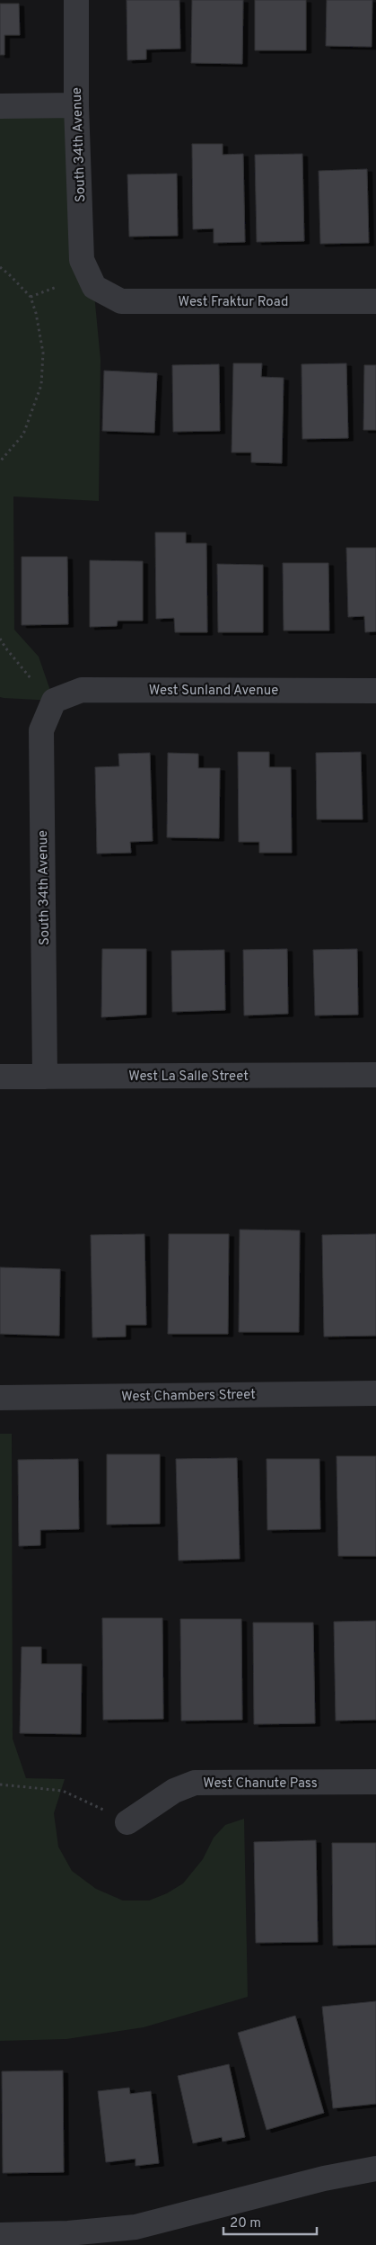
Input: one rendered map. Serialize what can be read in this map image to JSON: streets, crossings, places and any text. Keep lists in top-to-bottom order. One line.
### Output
{"streets":{"street":["South 34th Avenue","West Fraktur Road","West Sunland Avenue","West La Salle Street","West Chambers Street","West Chanute Pass"]},"crossings":[["South 34th Avenue","West Fraktur Road"],["South 34th Avenue","West Sunland Avenue"],["South 34th Avenue","West La Salle Street"]],"scale_bar":"20 m"}
